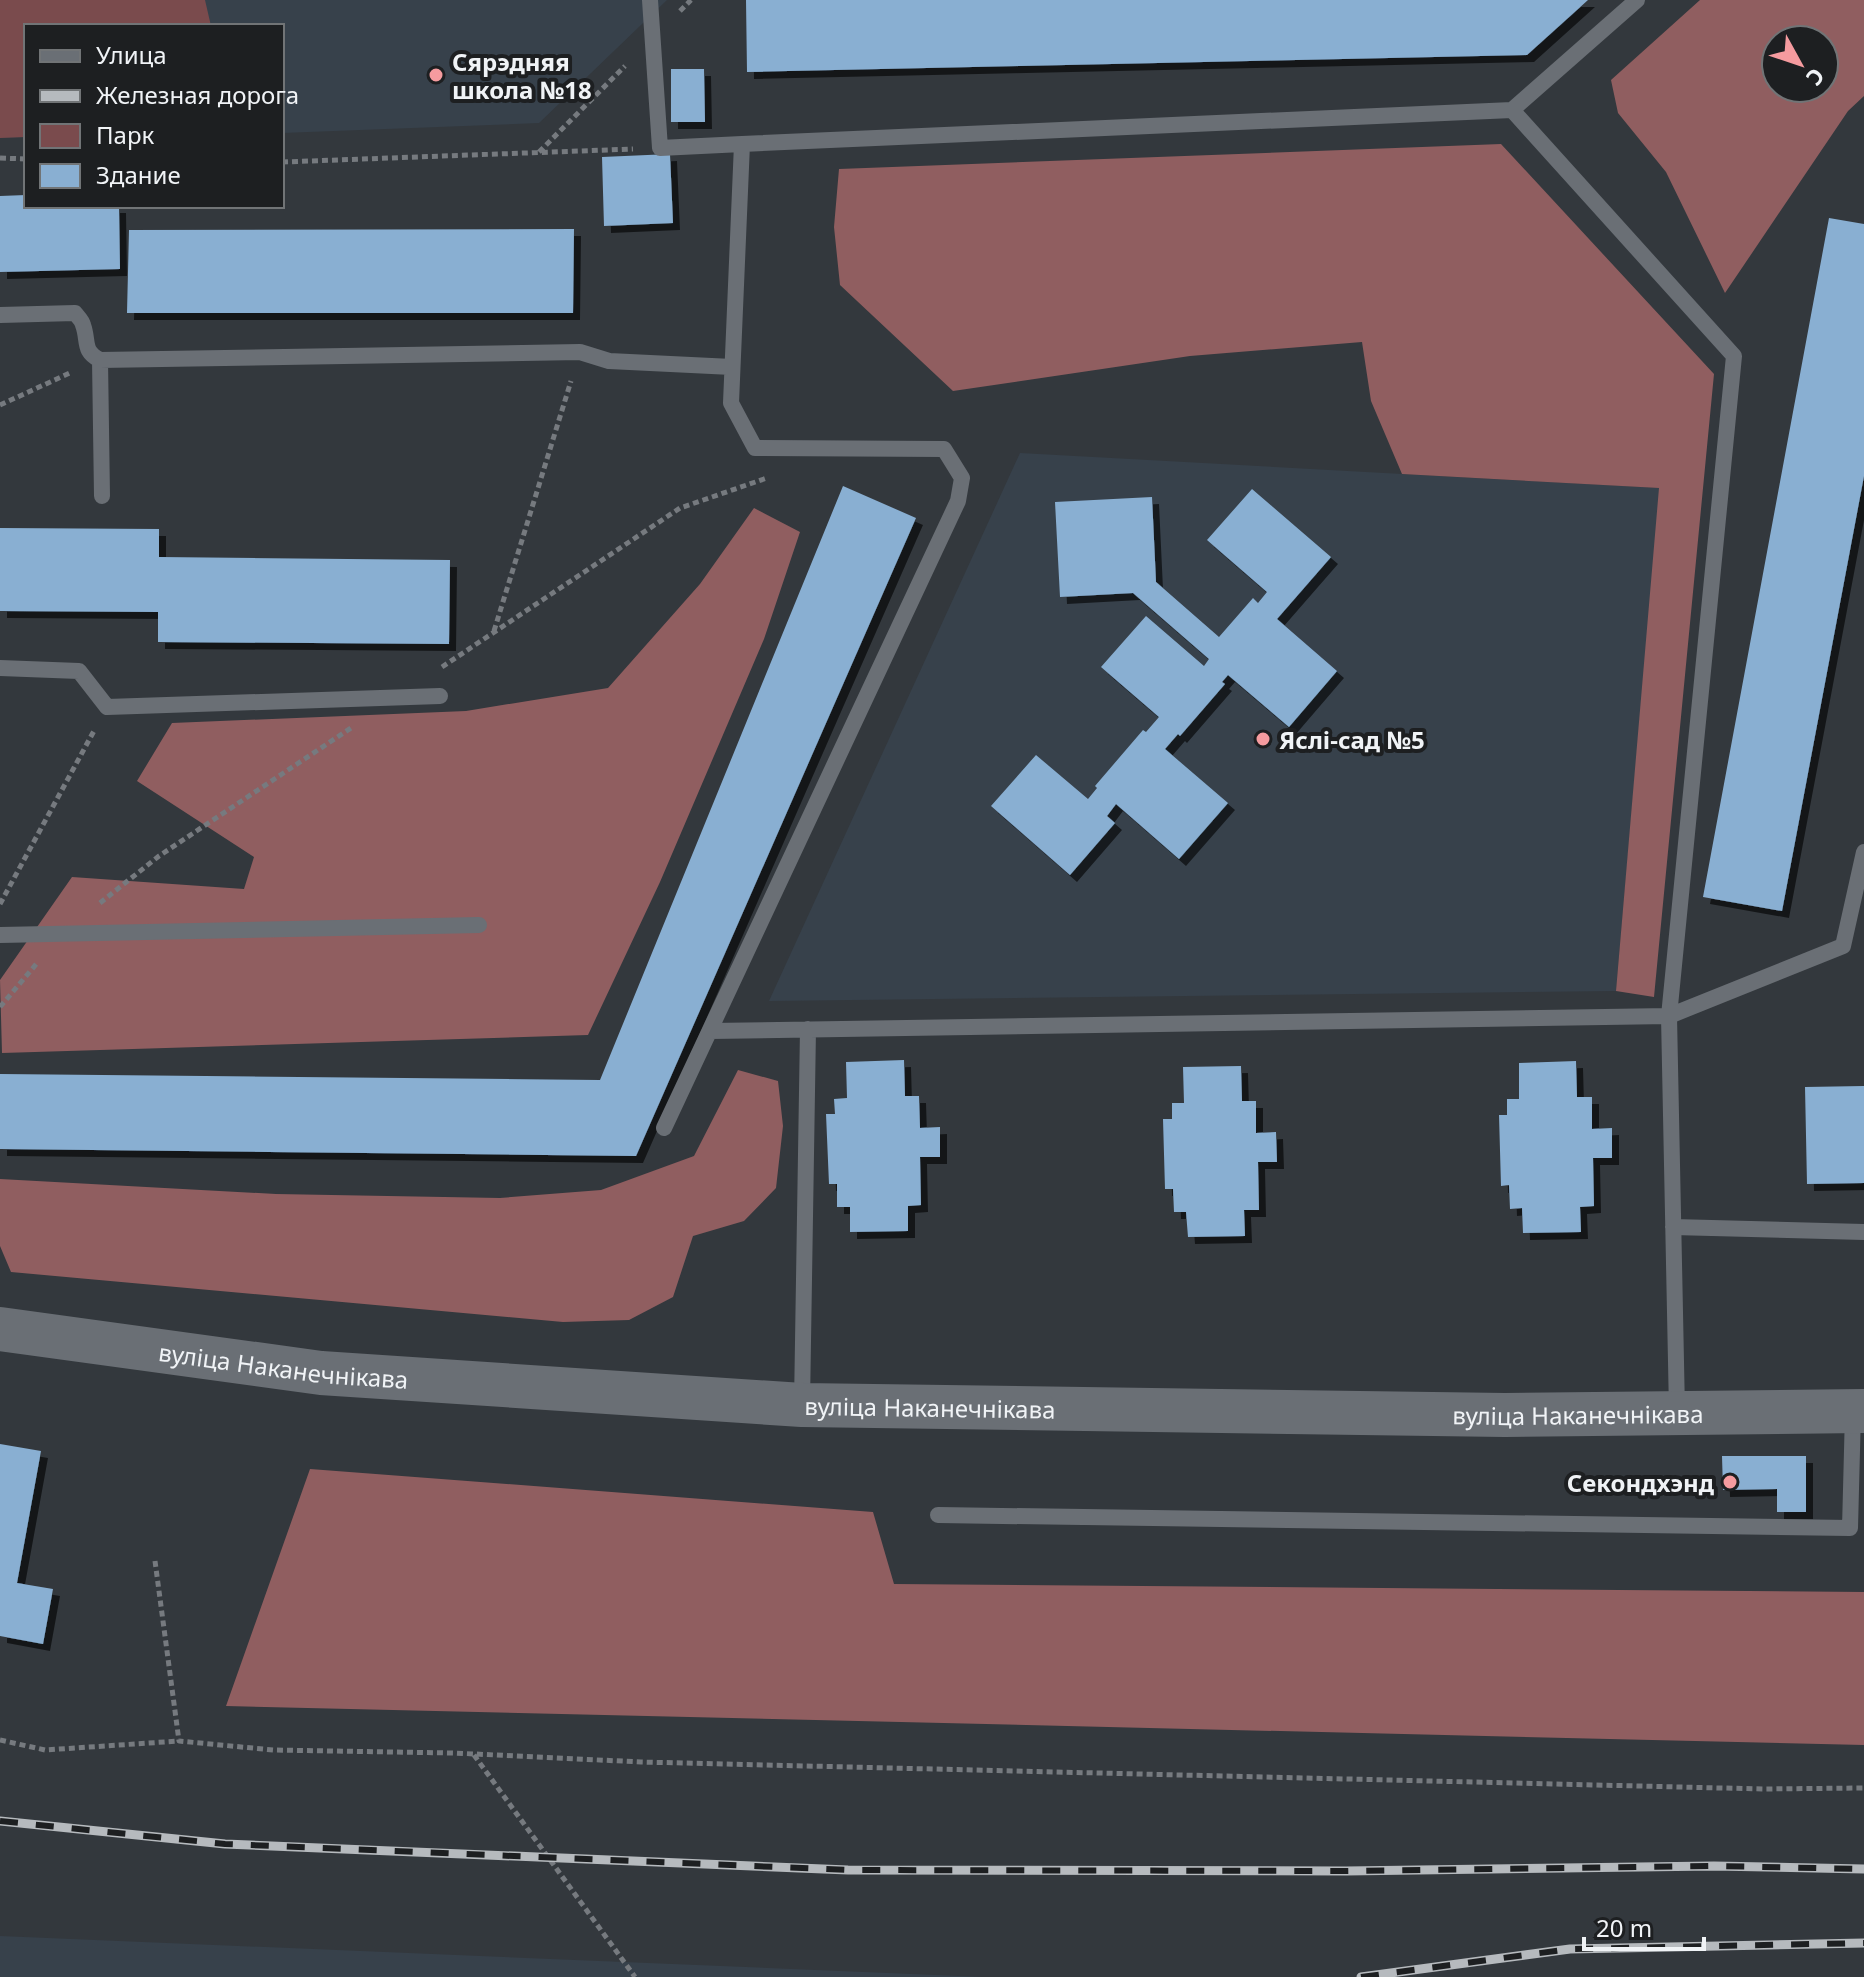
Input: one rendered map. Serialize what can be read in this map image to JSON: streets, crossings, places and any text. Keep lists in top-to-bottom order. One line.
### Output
{"streets":{"main road":["вуліца Наканечнікава"]},"places":["Сярэдняя школа №18","Яслі-сад №5","Секондхэнд"],"legend":["Улица","Железная дорога","Парк","Здание"],"scale_bar":"20 m","north":"bottom right"}
